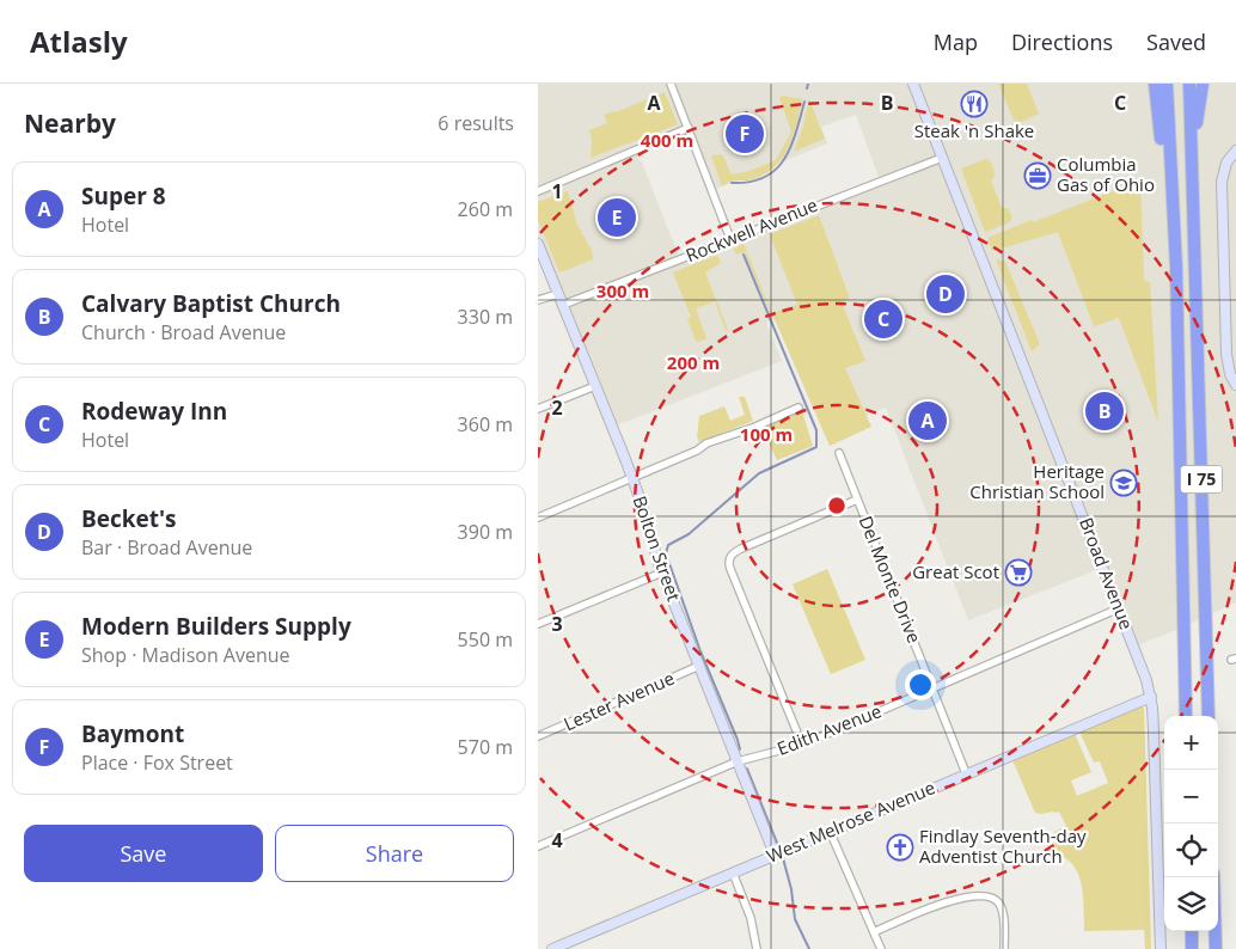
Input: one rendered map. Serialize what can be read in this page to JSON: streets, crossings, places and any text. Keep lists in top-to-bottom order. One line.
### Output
{"streets":{"highway":["I 75"],"street":["Rockwell Avenue","Bolton Street","Broad Avenue","Del Monte Drive","Lester Avenue","Edith Avenue","West Melrose Avenue"]},"crossings":[["Rockwell Avenue","Bolton Street"],["Rockwell Avenue","Broad Avenue"],["Bolton Street","Lester Avenue"],["Bolton Street","Edith Avenue"],["Bolton Street","West Melrose Avenue"],["Broad Avenue","Edith Avenue"],["Broad Avenue","West Melrose Avenue"],["Del Monte Drive","Edith Avenue"],["Del Monte Drive","West Melrose Avenue"]],"places":{"restaurant":["Steak 'n Shake"],"office":["Columbia Gas of Ohio"],"school or university":["Heritage Christian School"],"supermarket":["Great Scot"],"church":["Findlay Seventh-day Adventist Church"]},"page":{"header":"Atlasly","nav":["Map","Directions","Saved"],"heading":["Nearby","6 results"],"pins":["F","E","D","C","B","A"],"list":[{"mark":"A","name":"Super 8","note":"Hotel","value":"260 m"},{"mark":"B","name":"Calvary Baptist Church","note":"Church · Broad Avenue","value":"330 m"},{"mark":"C","name":"Rodeway Inn","note":"Hotel","value":"360 m"},{"mark":"D","name":"Becket's","note":"Bar · Broad Avenue","value":"390 m"},{"mark":"E","name":"Modern Builders Supply","note":"Shop · Madison Avenue","value":"550 m"},{"mark":"F","name":"Baymont","note":"Place · Fox Street","value":"570 m"}],"map_buttons":["+","−"],"buttons":["Save","Share"]},"grid":{"columns":["A","B","C"],"rows":["1","2","3","4"]},"rings":["400 m","300 m","200 m","100 m"]}
